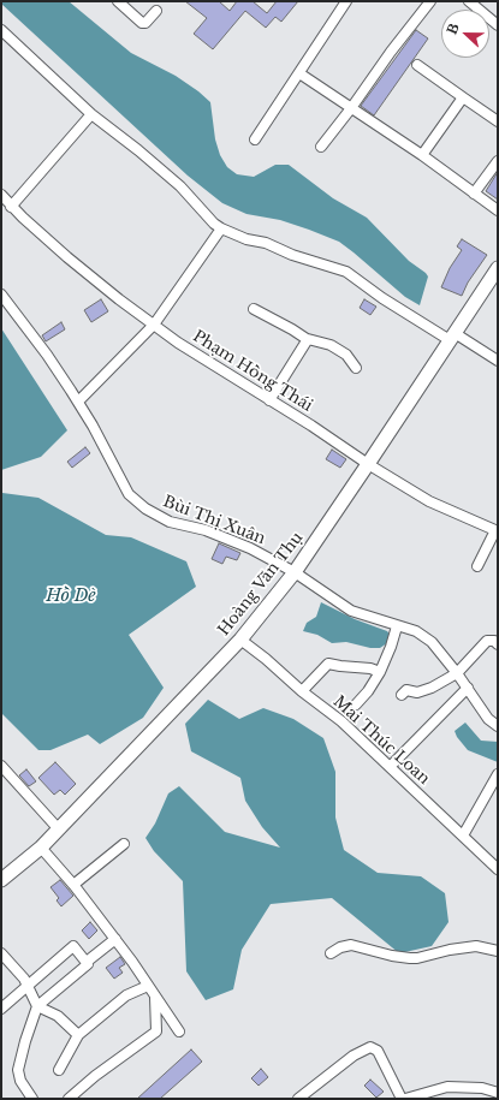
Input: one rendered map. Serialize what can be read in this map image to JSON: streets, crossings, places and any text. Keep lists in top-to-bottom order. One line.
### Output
{"streets":{"main road":["Hoàng Văn Thụ"],"street":["Phạm Hồng Thái","Bùi Thị Xuân","Mai Thúc Loan"]},"crossings":[["Phạm Hồng Thái","Hoàng Văn Thụ"],["Bùi Thị Xuân","Hoàng Văn Thụ"],["Hoàng Văn Thụ","Mai Thúc Loan"]],"water":["Hồ Dè"],"north":"left"}
